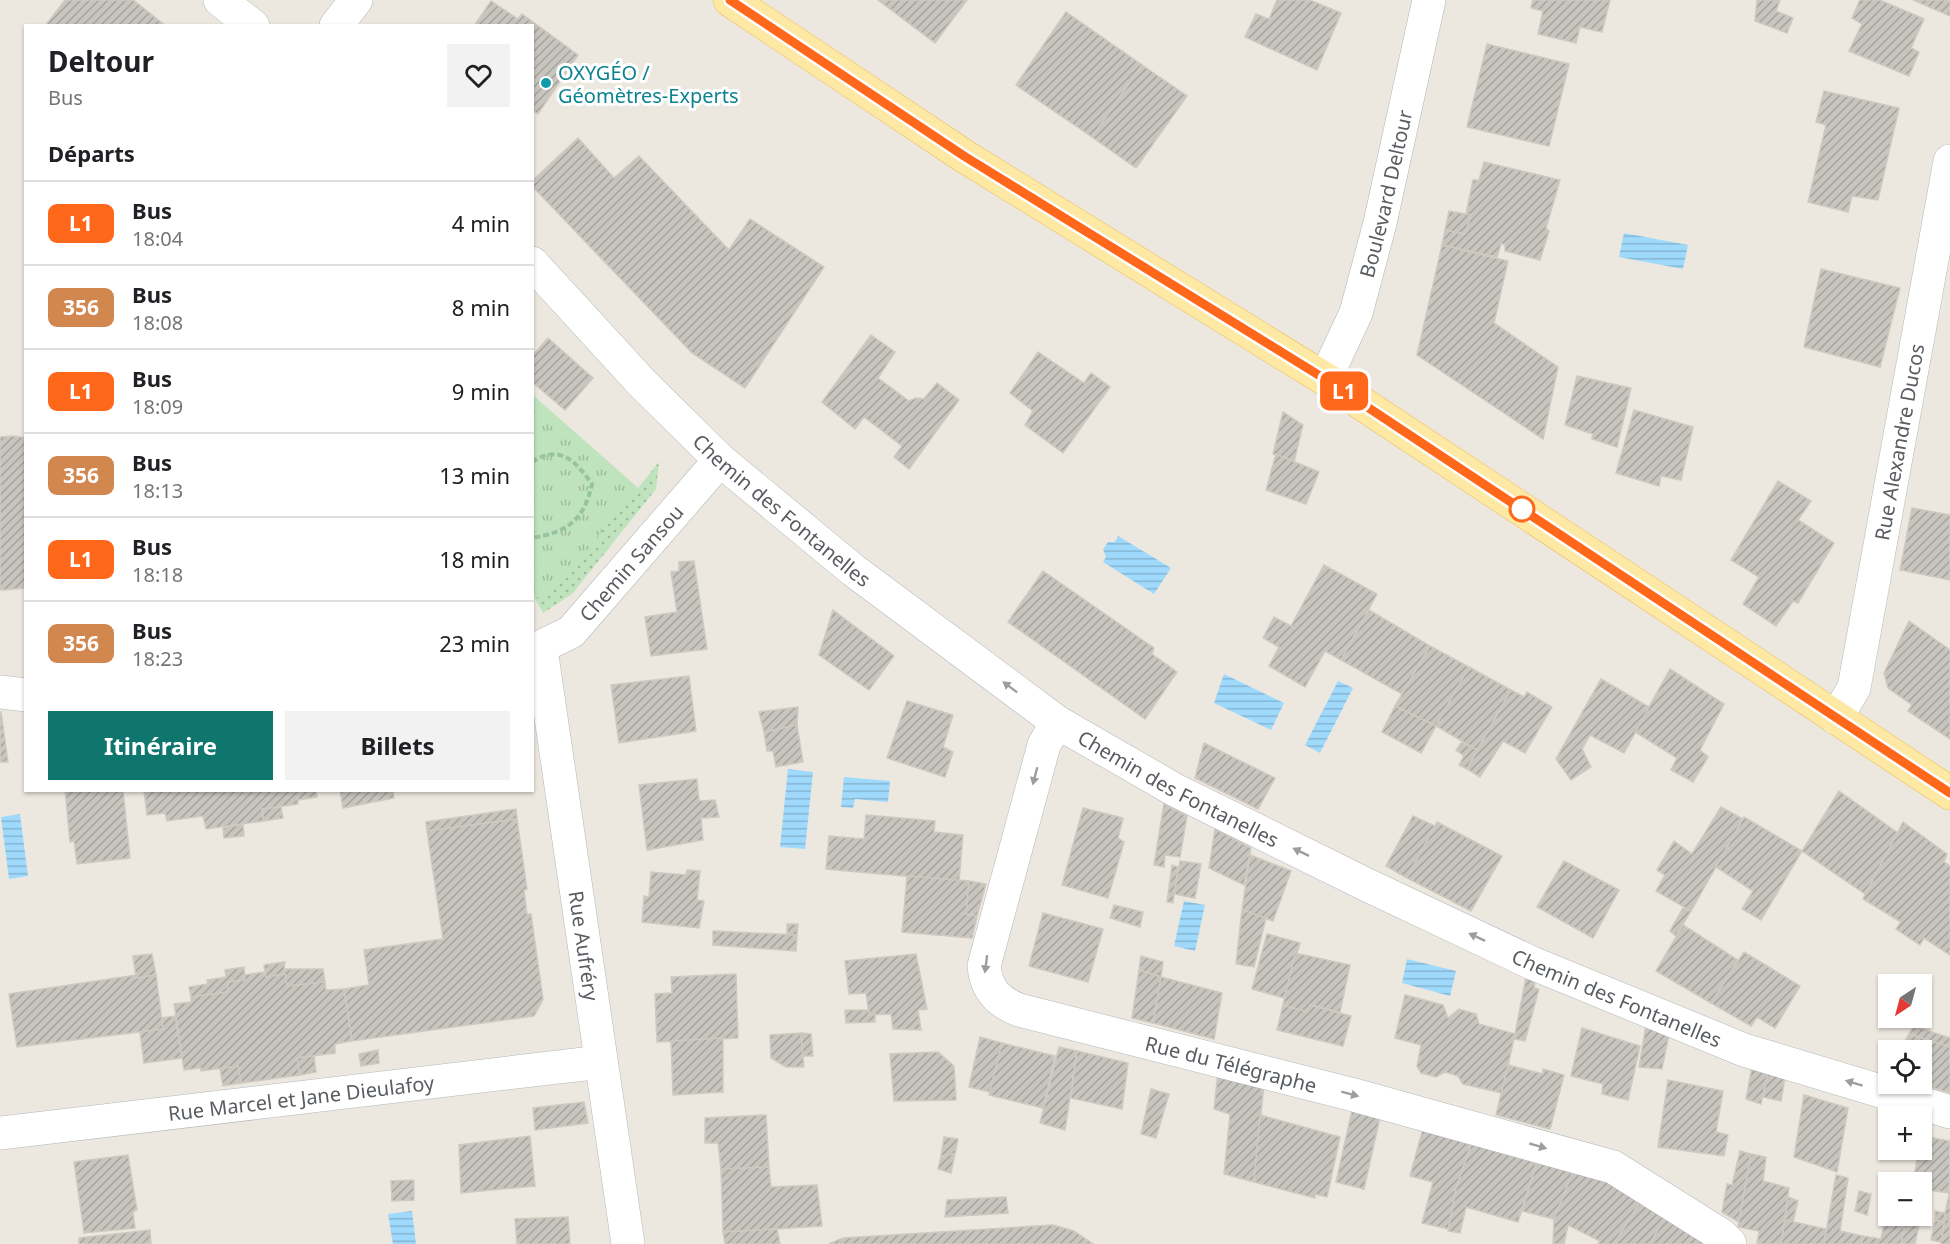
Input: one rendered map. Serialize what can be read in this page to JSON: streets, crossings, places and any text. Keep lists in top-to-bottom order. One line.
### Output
{"streets":{"street":["Boulevard Deltour","Rue Alexandre Ducos","Chemin des Fontanelles","Chemin Sansou","Rue Aufréry","Rue du Télégraphe","Rue Marcel et Jane Dieulafoy"]},"crossings":[["Chemin des Fontanelles","Chemin Sansou"],["Chemin des Fontanelles","Rue du Télégraphe"],["Chemin Sansou","Rue Aufréry"],["Rue Aufréry","Rue Marcel et Jane Dieulafoy"]],"one_way":["Chemin des Fontanelles"],"places":["OXYGÉO / Géomètres-Experts"],"lines":["bus line L1"],"north":"bottom left","page":{"on_map":"L1","heading":[["Deltour","Bus"],"Départs"],"list":[{"mark":"L1","name":"Bus","note":"18:04","value":"4 min"},{"mark":"356","name":"Bus","note":"18:08","value":"8 min"},{"mark":"L1","name":"Bus","note":"18:09","value":"9 min"},{"mark":"356","name":"Bus","note":"18:13","value":"13 min"},{"mark":"L1","name":"Bus","note":"18:18","value":"18 min"},{"mark":"356","name":"Bus","note":"18:23","value":"23 min"}],"buttons":["Itinéraire","Billets"],"map_buttons":["+","−"]}}
